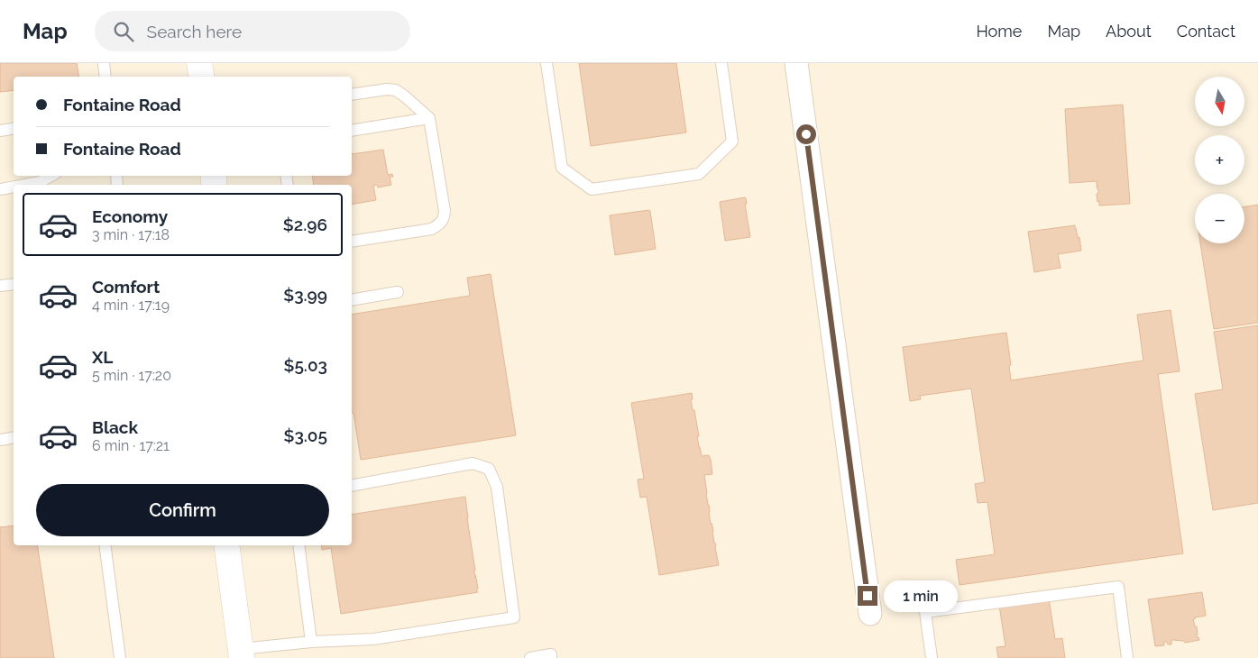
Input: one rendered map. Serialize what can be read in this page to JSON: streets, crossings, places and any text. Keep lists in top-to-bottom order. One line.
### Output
{"north":"bottom","page":{"header":"Map","search":"Search here","nav":["Home","Map","About","Contact"],"map_buttons":["+","−"],"banner":["Fontaine Road","Fontaine Road"],"list":[{"name":"Economy","note":"3 min · 17:18","value":"$2.96"},{"name":"Comfort","note":"4 min · 17:19","value":"$3.99"},{"name":"XL","note":"5 min · 17:20","value":"$5.03"},{"name":"Black","note":"6 min · 17:21","value":"$3.05"}],"buttons":"Confirm","bubble":"1 min"}}
